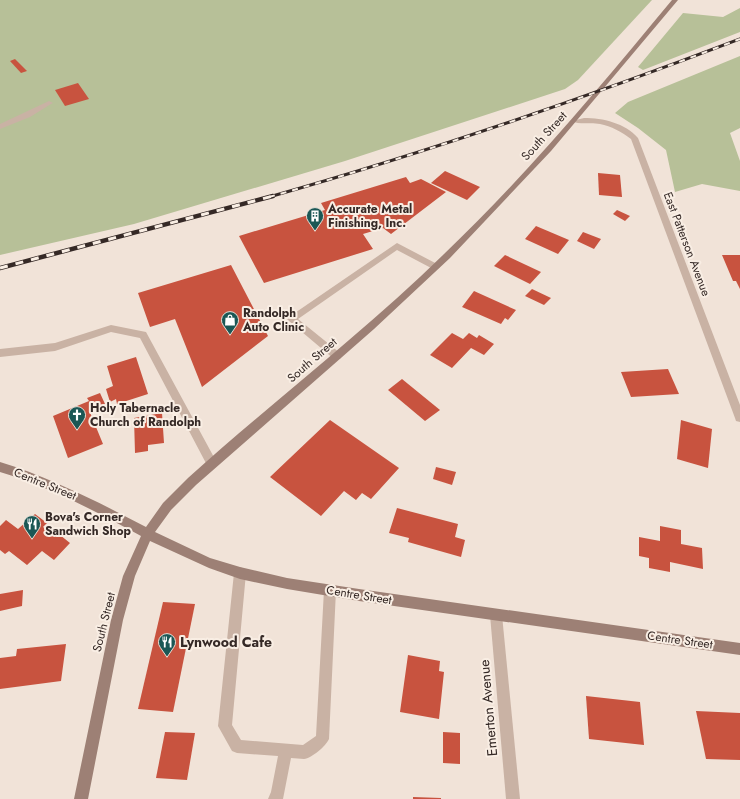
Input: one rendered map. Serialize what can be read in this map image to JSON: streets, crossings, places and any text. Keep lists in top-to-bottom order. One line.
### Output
{"streets":{"main road":["South Street","Centre Street"],"street":["East Patterson Avenue","Emerton Avenue"]},"crossings":[["South Street","East Patterson Avenue"],["South Street","Centre Street"],["Centre Street","Emerton Avenue"]],"places":{"building":["Accurate Metal Finishing, Inc."],"shop":["Randolph Auto Clinic"],"church":["Holy Tabernacle Church of Randolph"],"restaurant":["Bova's Corner Sandwich Shop","Lynwood Cafe"]}}
